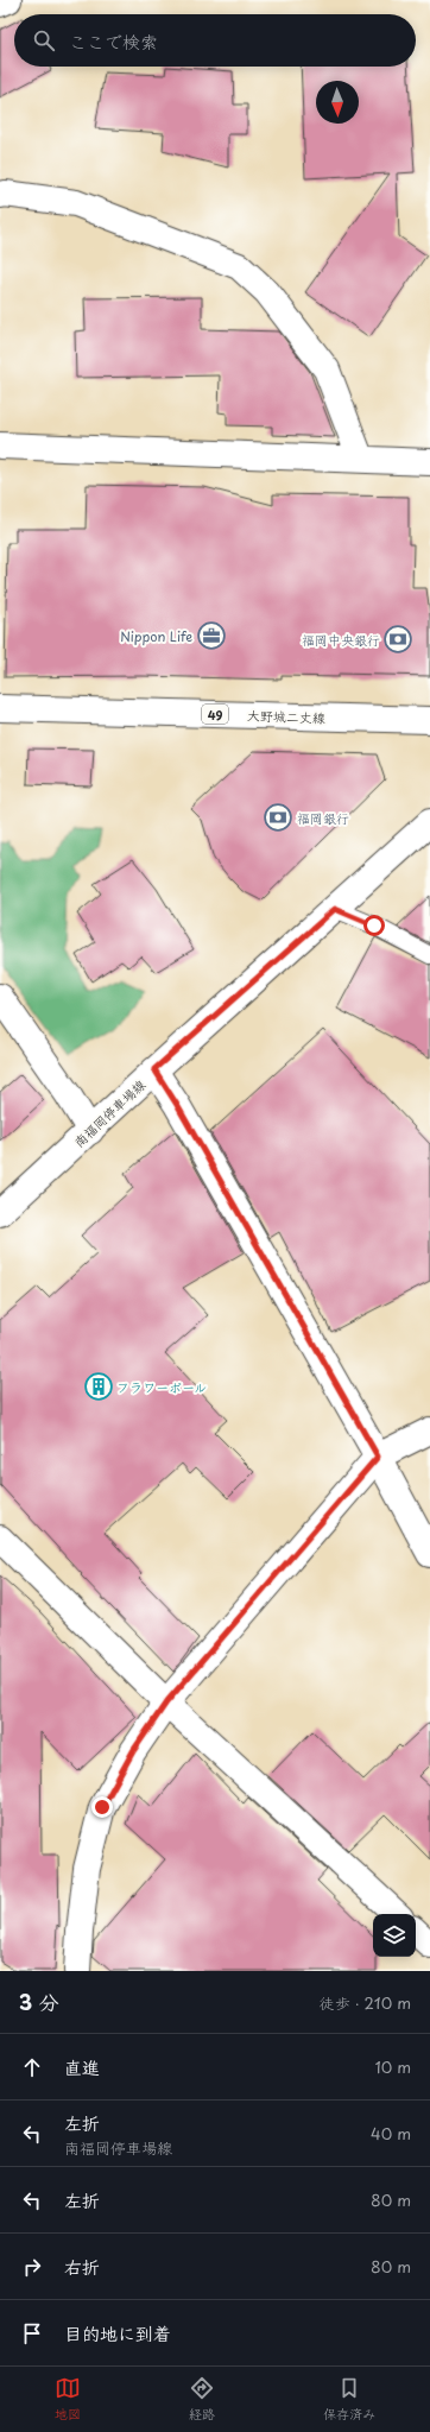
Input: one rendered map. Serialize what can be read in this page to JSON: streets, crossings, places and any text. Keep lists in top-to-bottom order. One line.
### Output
{"streets":{"street":["49","大野城二丈線","南福岡停車場線"]},"places":{"office":["Nippon Life"],"bank":["福岡中央銀行","福岡銀行"],"building":["フラワーボール"]},"north":"bottom","page":{"search":"ここで検索","heading":["3 分","徒歩 · 210 m"],"list":[["直進","10 m"],["左折","南福岡停車場線","40 m"],["左折","80 m"],["右折","80 m"],"目的地に到着"],"nav":["地図","経路","保存済み"]}}
